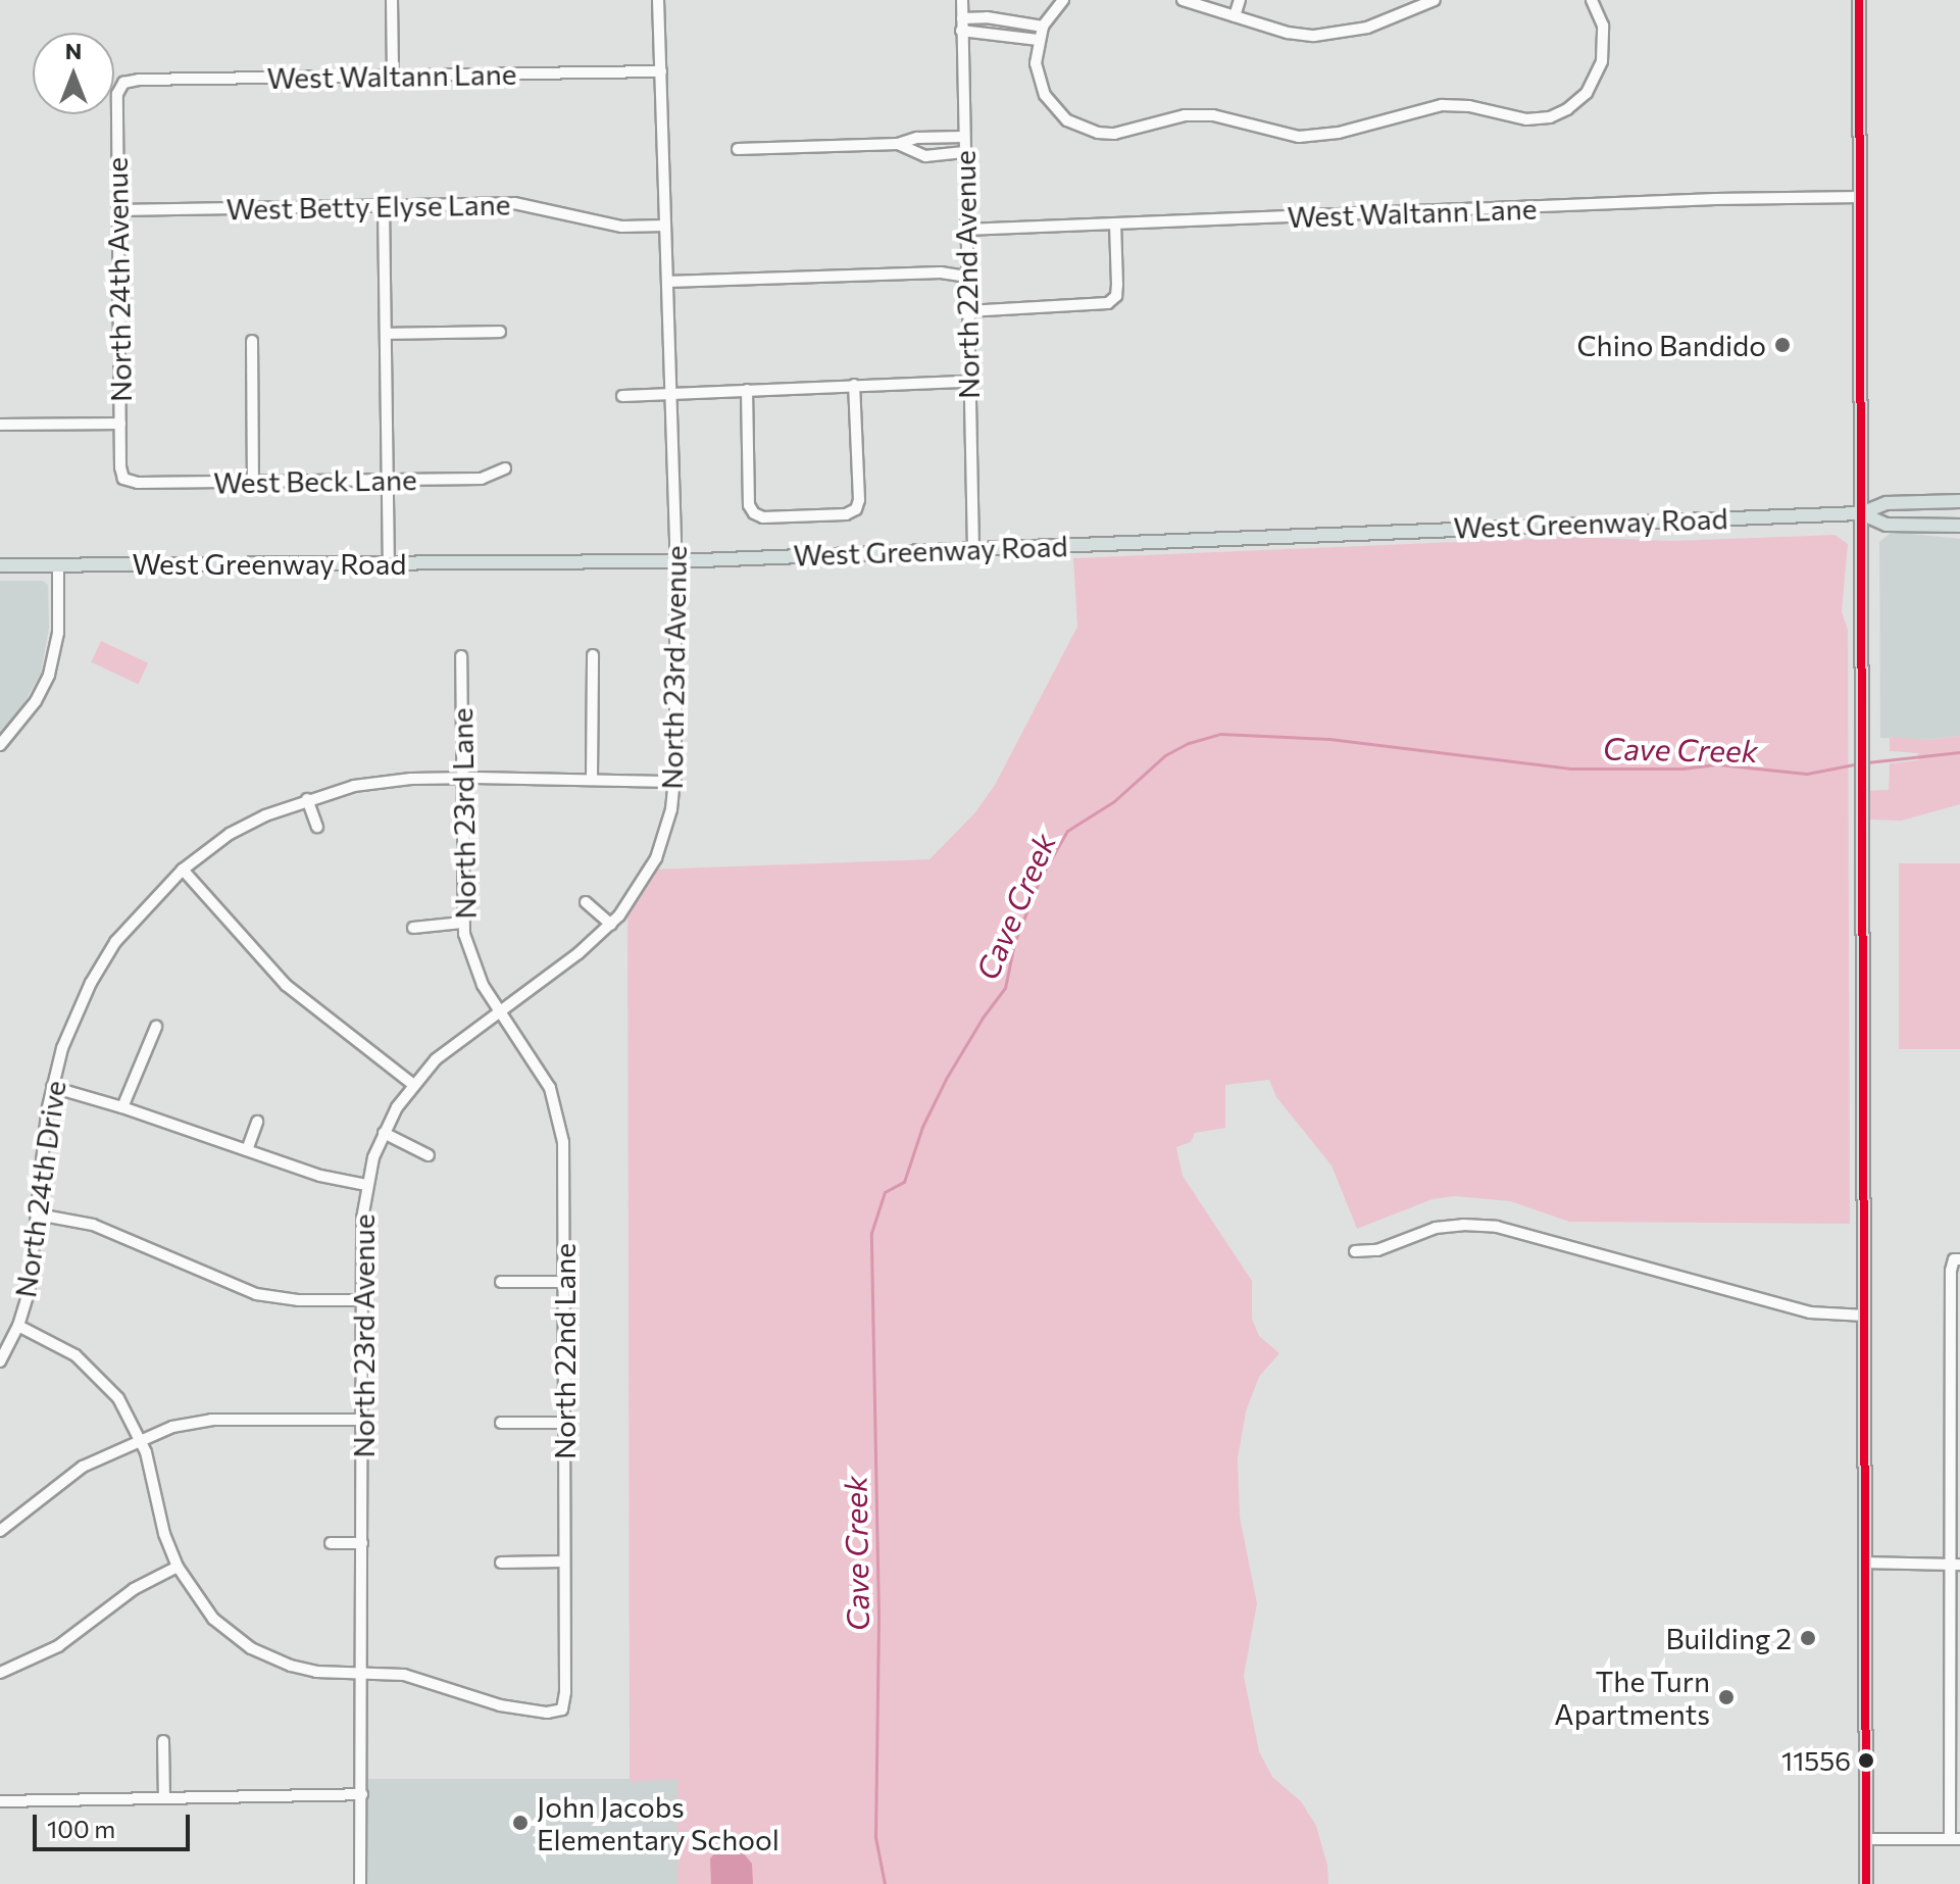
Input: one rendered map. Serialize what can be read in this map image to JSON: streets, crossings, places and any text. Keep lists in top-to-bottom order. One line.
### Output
{"streets":{"main road":["West Greenway Road"],"street":["West Waltann Lane","West Betty Elyse Lane","North 22nd Avenue","North 24th Avenue","West Beck Lane","North 23rd Avenue","North 23rd Lane","North 24th Drive","North 22nd Lane"]},"crossings":[["West Waltann Lane","North 22nd Avenue"],["West Waltann Lane","North 24th Avenue"],["West Waltann Lane","North 23rd Avenue"],["West Betty Elyse Lane","North 24th Avenue"],["West Betty Elyse Lane","North 23rd Avenue"],["North 22nd Avenue","West Greenway Road"],["North 24th Avenue","West Beck Lane"],["West Greenway Road","North 23rd Avenue"],["North 23rd Avenue","North 23rd Lane"],["North 23rd Avenue","North 24th Drive"],["North 23rd Avenue","North 22nd Lane"],["North 23rd Lane","North 24th Drive"],["North 23rd Lane","North 22nd Lane"],["North 24th Drive","North 22nd Lane"]],"water":["Cave Creek"],"places":["Chino Bandido","Building 2","The Turn Apartments","11556","John Jacobs Elementary School"],"scale_bar":"100 m","north":"top"}
